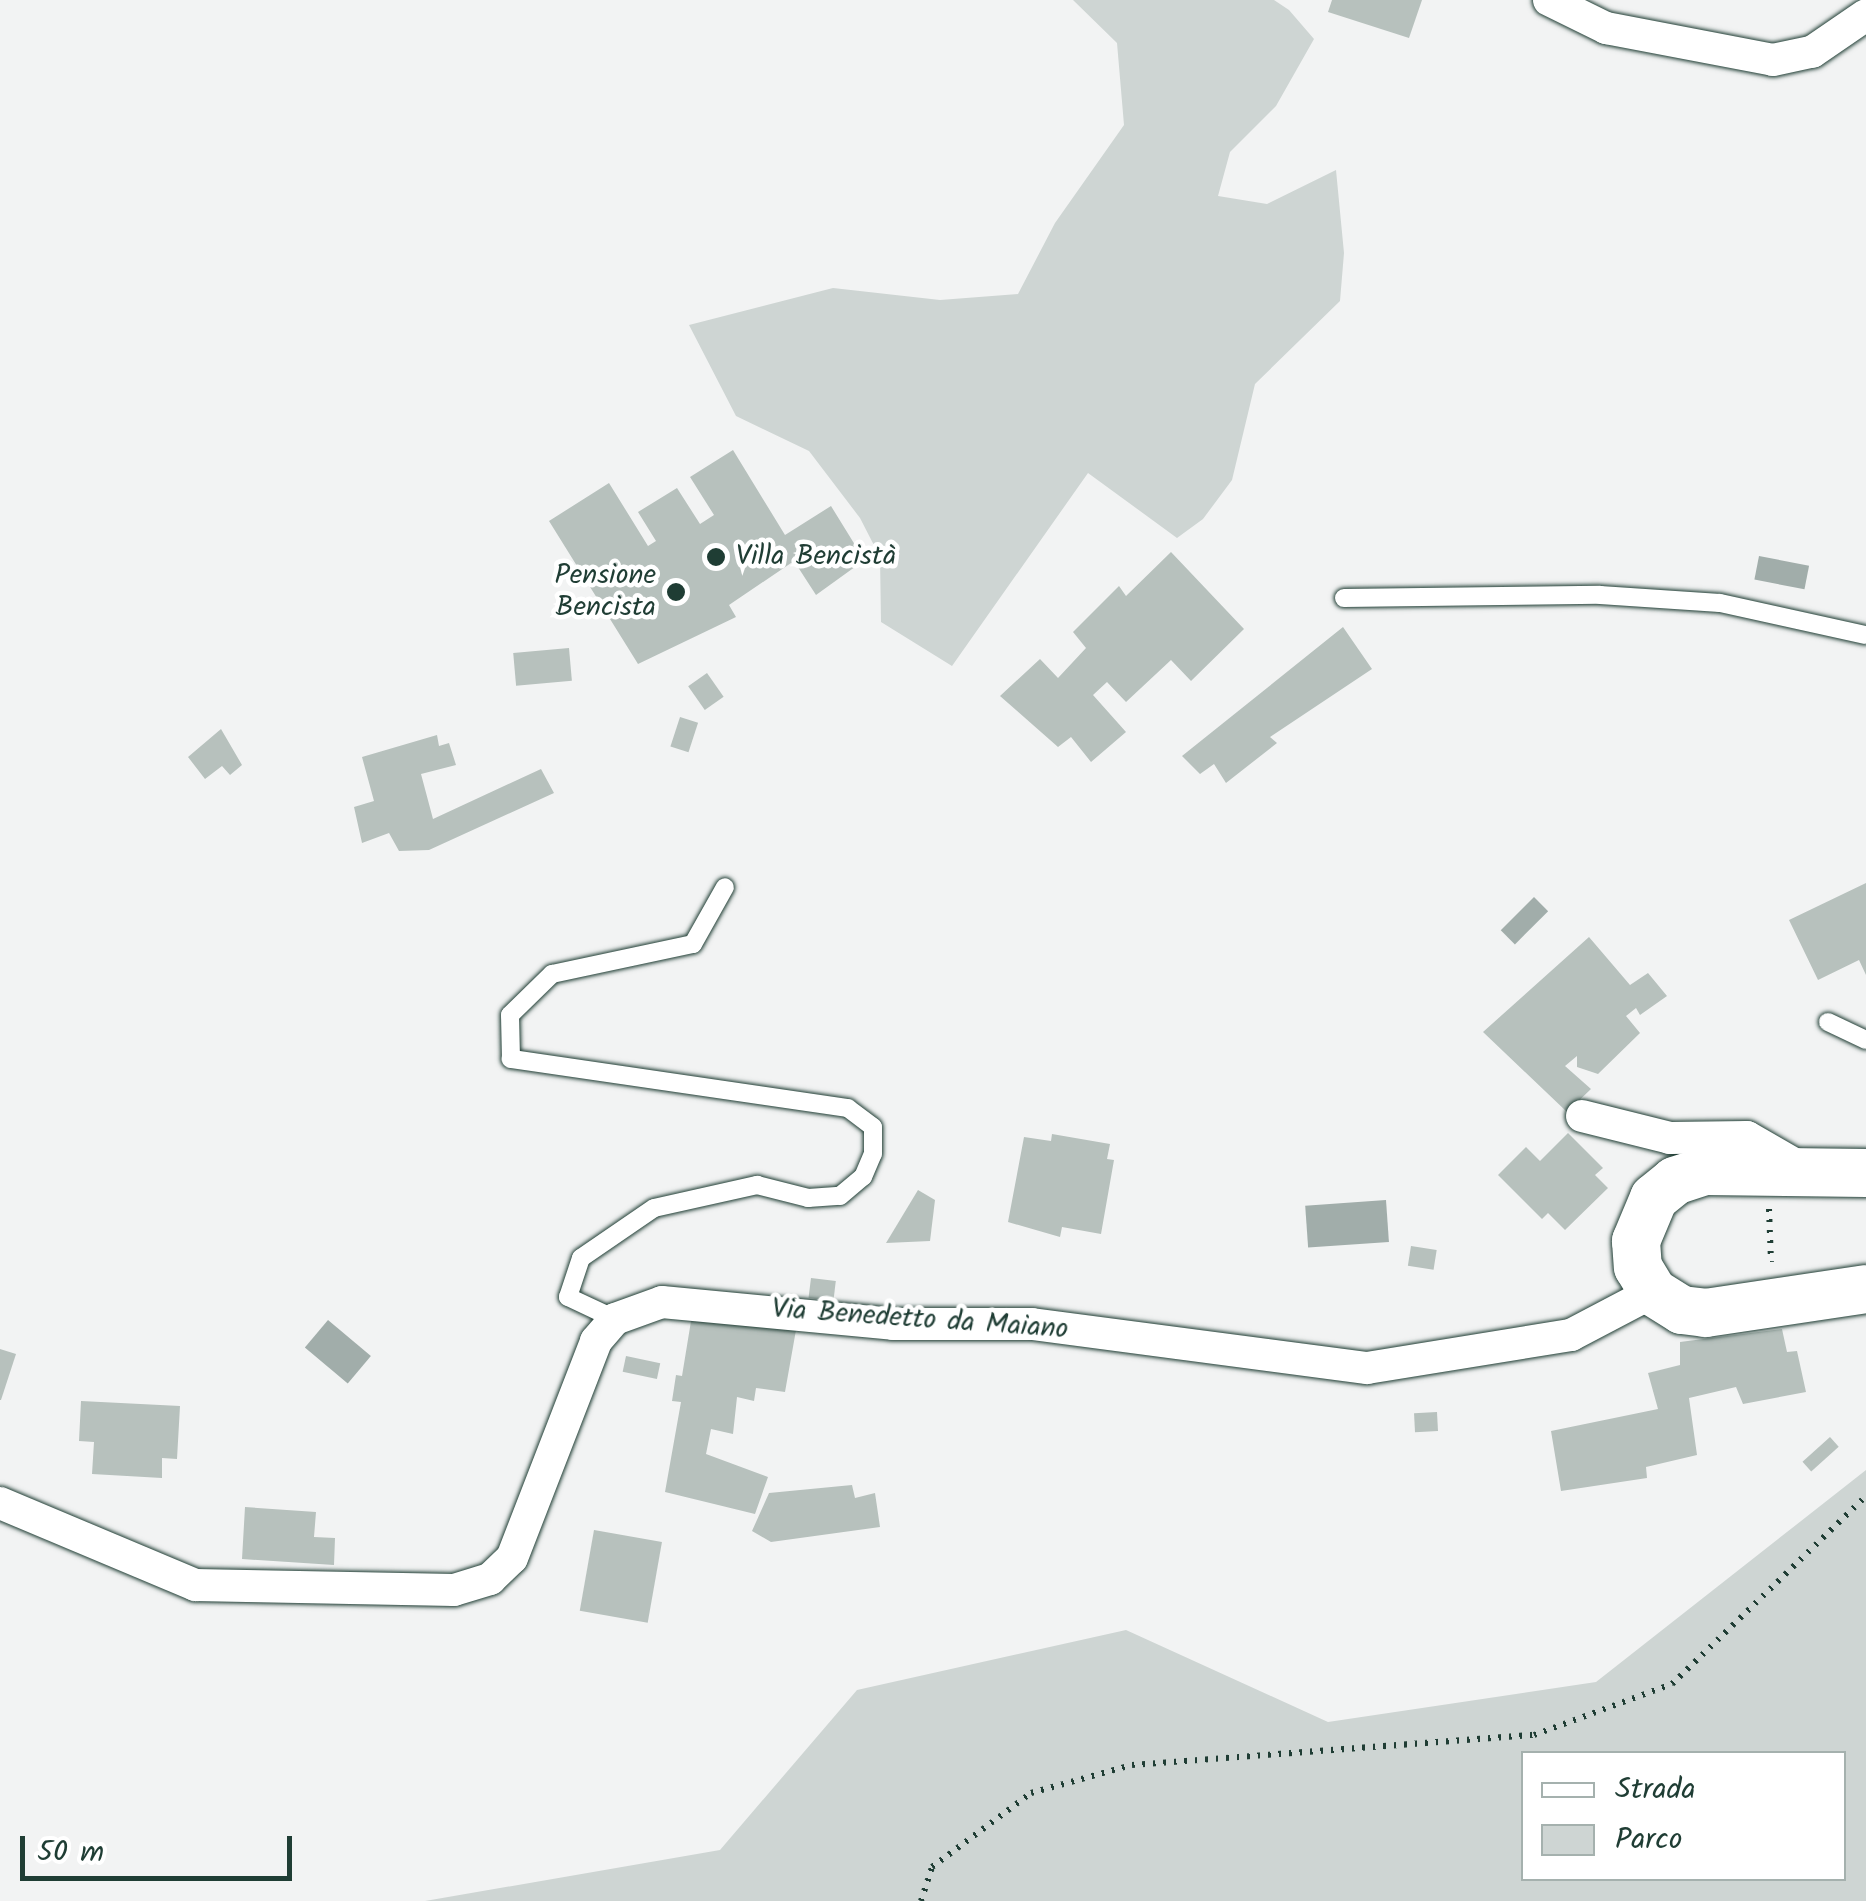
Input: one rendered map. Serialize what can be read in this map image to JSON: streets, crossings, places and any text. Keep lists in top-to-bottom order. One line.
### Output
{"streets":{"street":["Via Benedetto da Maiano"]},"places":["Villa Bencistà","Pensione Bencista"],"legend":["Strada","Parco"],"scale_bar":"50 m"}
